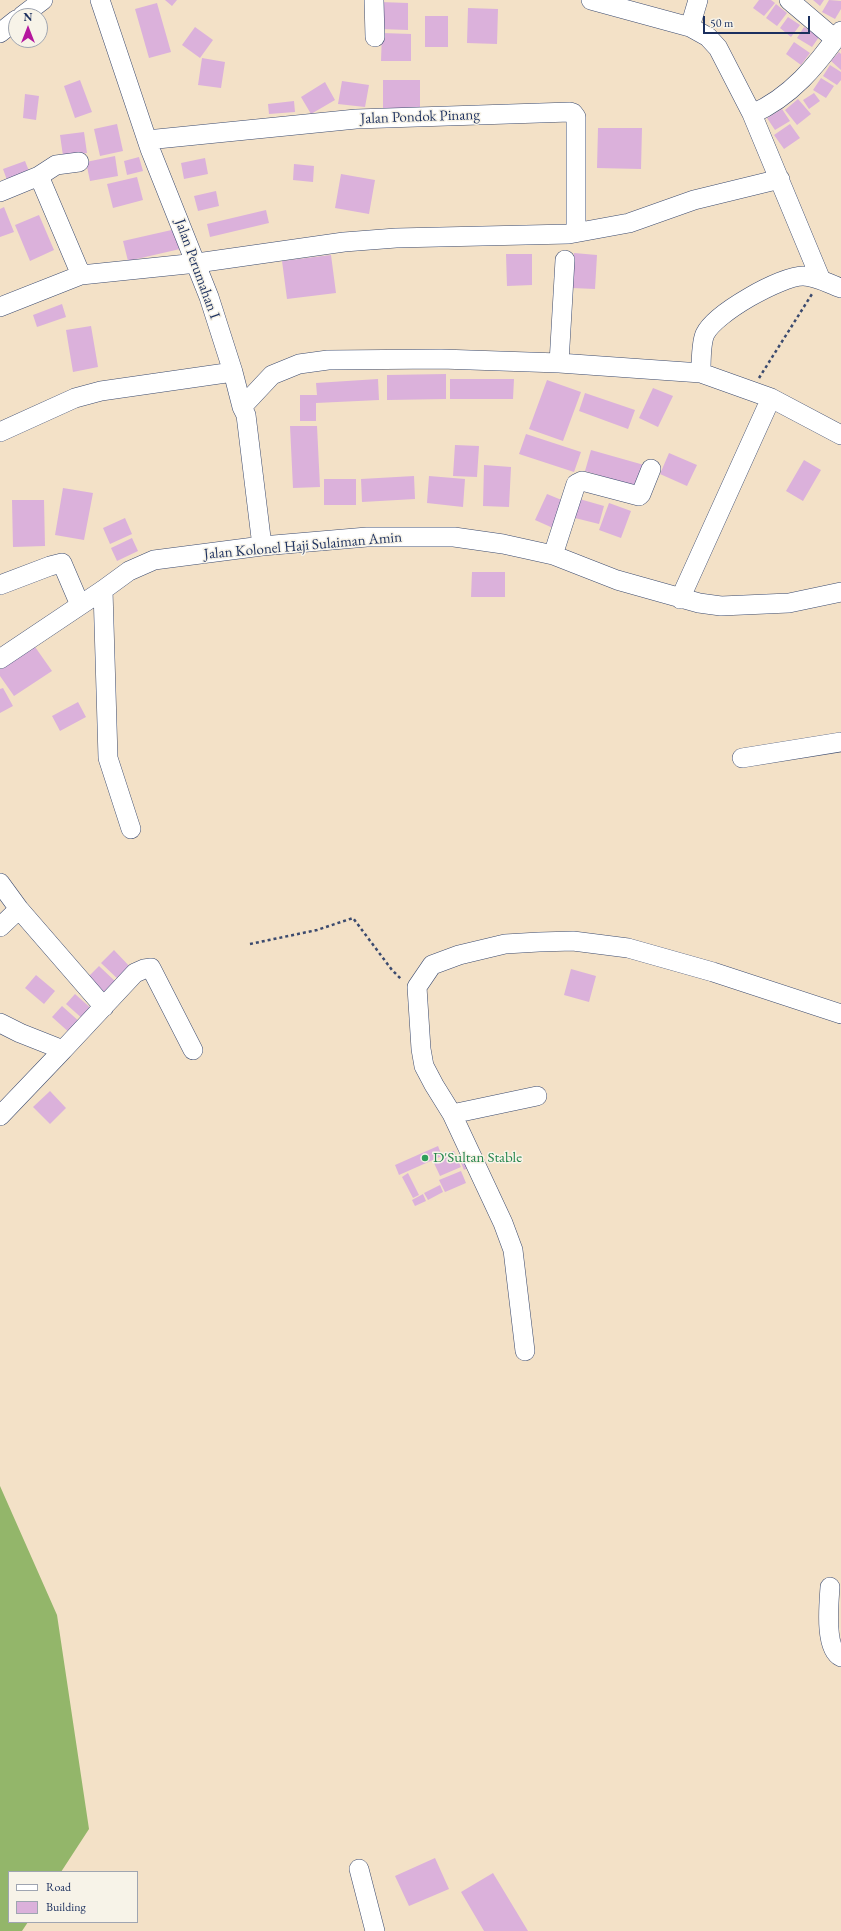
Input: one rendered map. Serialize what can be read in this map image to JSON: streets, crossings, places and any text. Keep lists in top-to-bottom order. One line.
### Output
{"streets":{"street":["Jalan Pondok Pinang","Jalan Perumahan I","Jalan Kolonel Haji Sulaiman Amin"]},"crossings":[["Jalan Pondok Pinang","Jalan Perumahan I"],["Jalan Perumahan I","Jalan Kolonel Haji Sulaiman Amin"]],"places":["D'Sultan Stable"],"legend":["Road","Building"],"scale_bar":"50 m","north":"top"}
